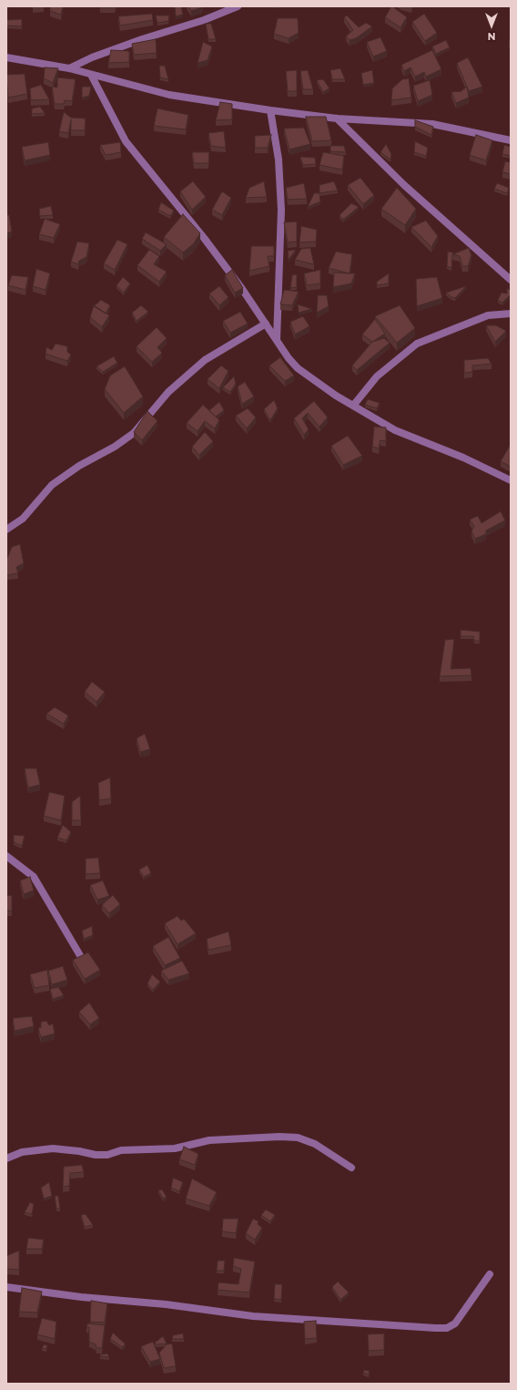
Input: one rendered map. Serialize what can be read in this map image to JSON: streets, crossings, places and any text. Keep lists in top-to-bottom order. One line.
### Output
{"north":"bottom"}
